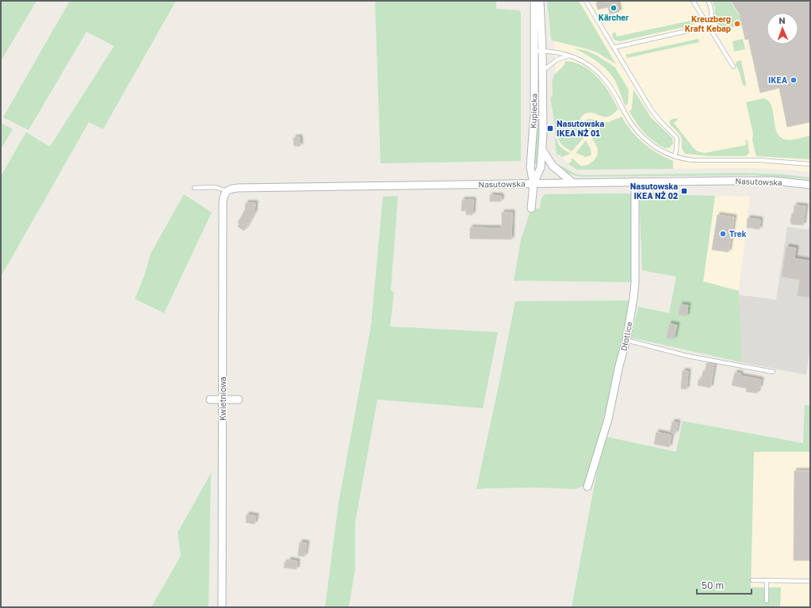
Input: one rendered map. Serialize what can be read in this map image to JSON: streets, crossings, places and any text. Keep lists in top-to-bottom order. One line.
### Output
{"streets":{"street":["Kupiecka","Nasutowska","Dłotlice","Kwietniowa"]},"crossings":[["Kupiecka","Nasutowska"],["Nasutowska","Dłotlice"],["Nasutowska","Kwietniowa"]],"places":{"other":["Kärcher","Kreuzberg Kraft Kebap","IKEA","Trek"],"transit":["Nasutowska IKEA NŻ 01","Nasutowska IKEA NŻ 02"]},"scale_bar":"50 m","north":"top"}
